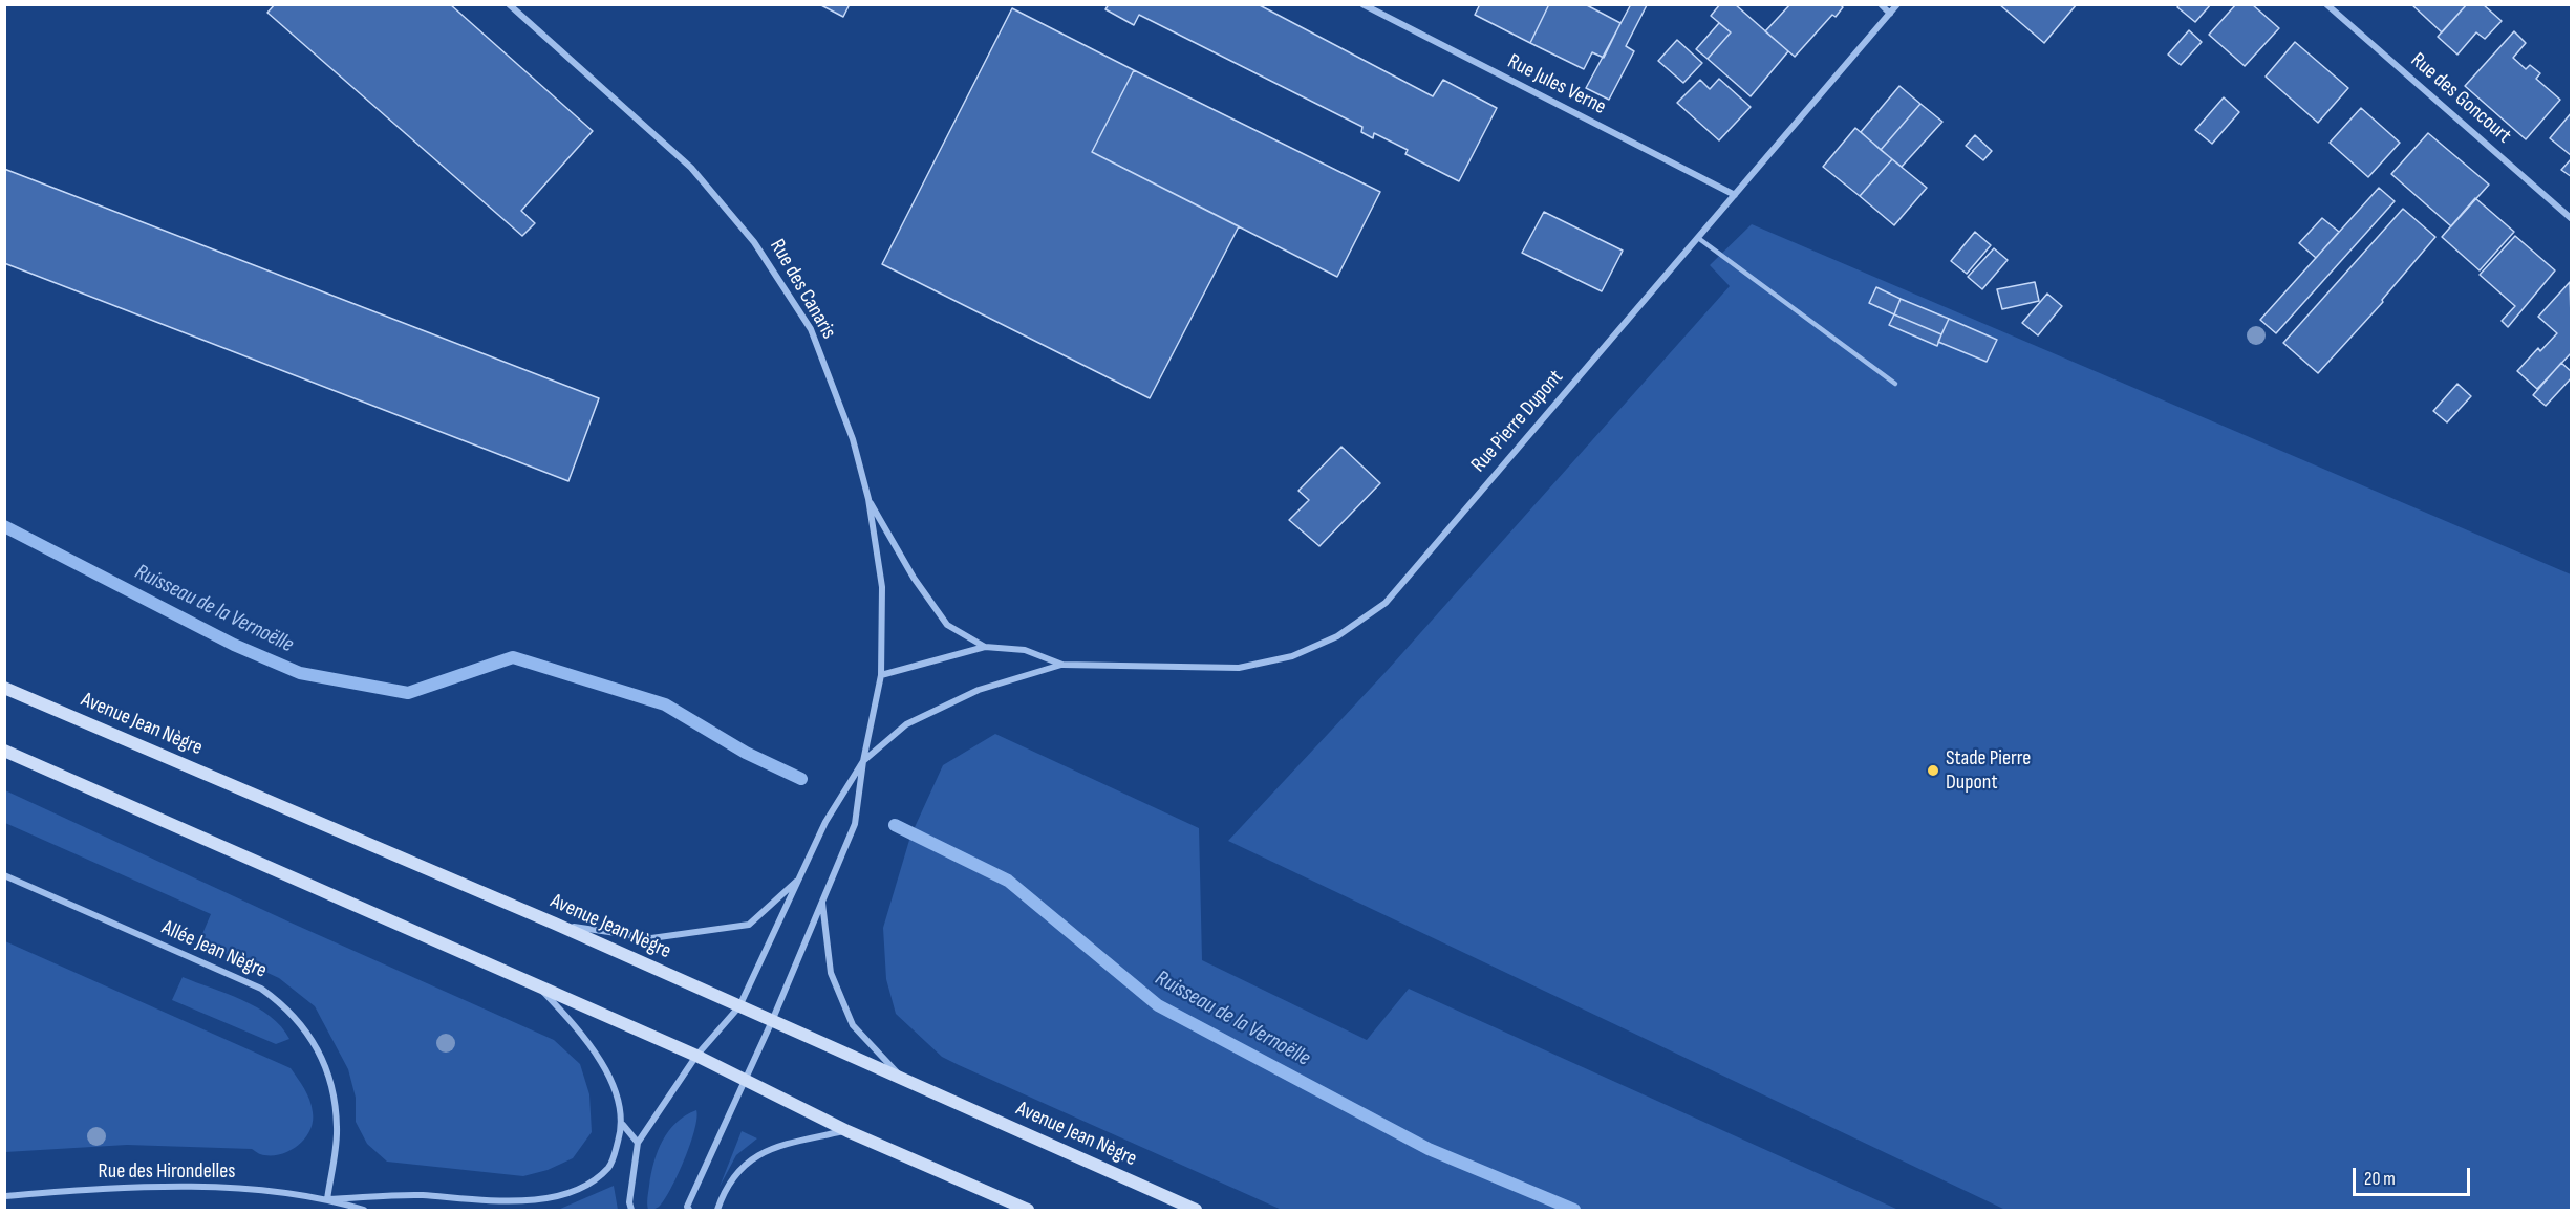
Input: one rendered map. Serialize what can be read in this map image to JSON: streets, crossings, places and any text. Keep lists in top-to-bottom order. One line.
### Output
{"streets":{"main road":["Avenue Jean Nègre"],"street":["Rue Jules Verne","Rue des Goncourt","Rue des Canaris","Rue Pierre Dupont","Allée Jean Nègre","Rue des Hirondelles"]},"crossings":[["Rue Jules Verne","Rue Pierre Dupont"],["Rue des Canaris","Avenue Jean Nègre"],["Allée Jean Nègre","Rue des Hirondelles"]],"water":["Ruisseau de la Vernoëlle"],"places":["Stade Pierre Dupont"],"scale_bar":"20 m"}
